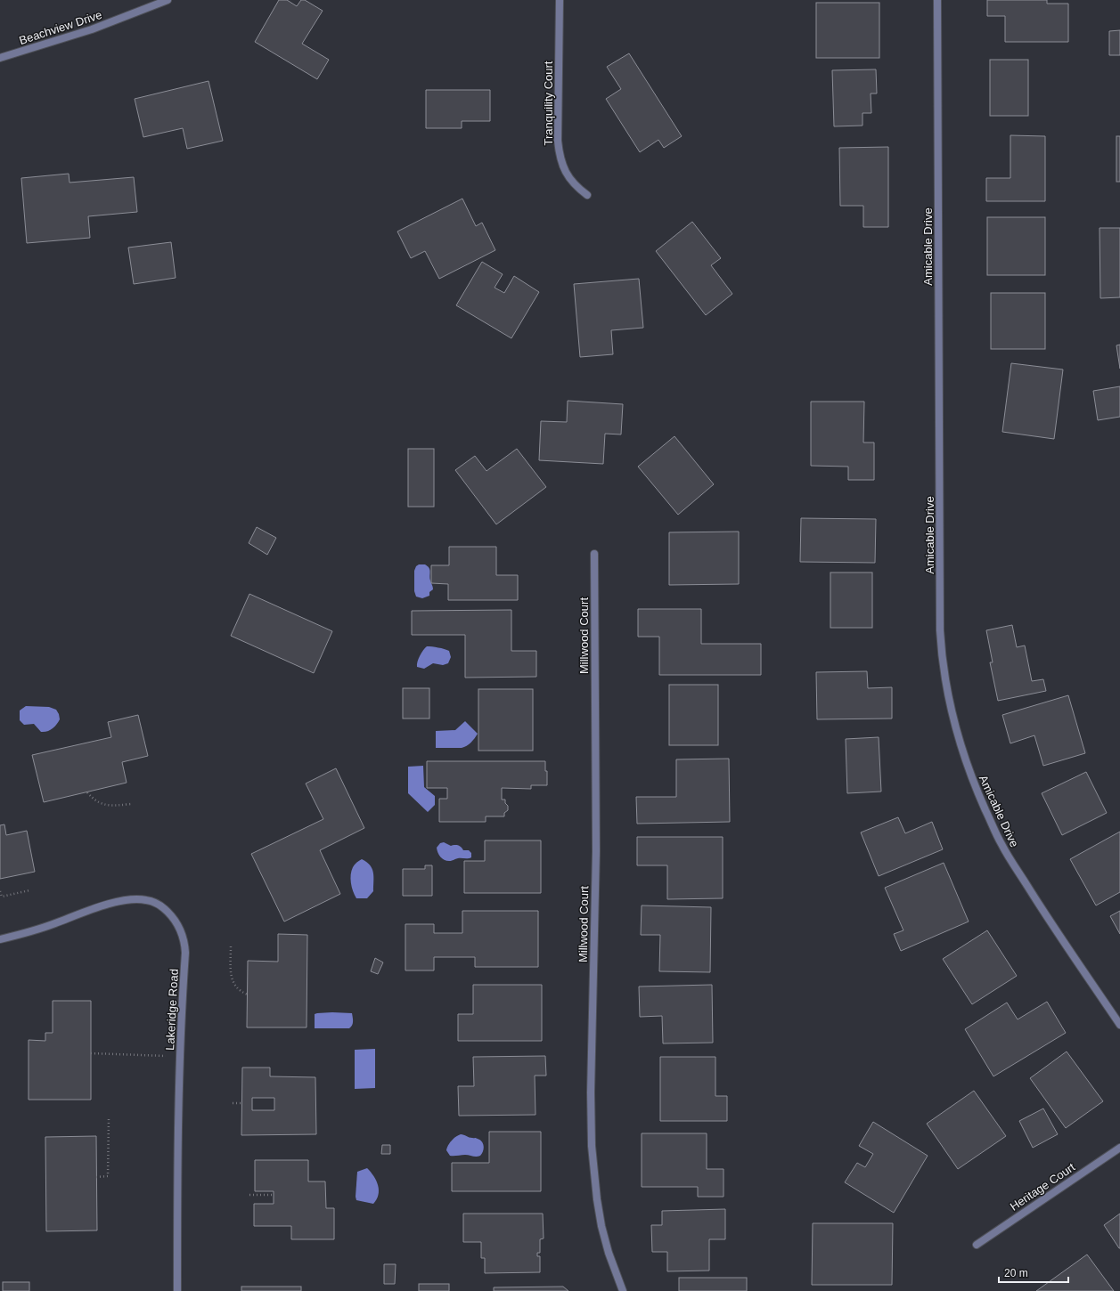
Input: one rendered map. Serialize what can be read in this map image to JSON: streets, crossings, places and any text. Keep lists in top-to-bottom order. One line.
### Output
{"streets":{"street":["Beachview Drive","Tranquility Court","Amicable Drive","Millwood Court","Lakeridge Road","Heritage Court"]},"scale_bar":"20 m"}
